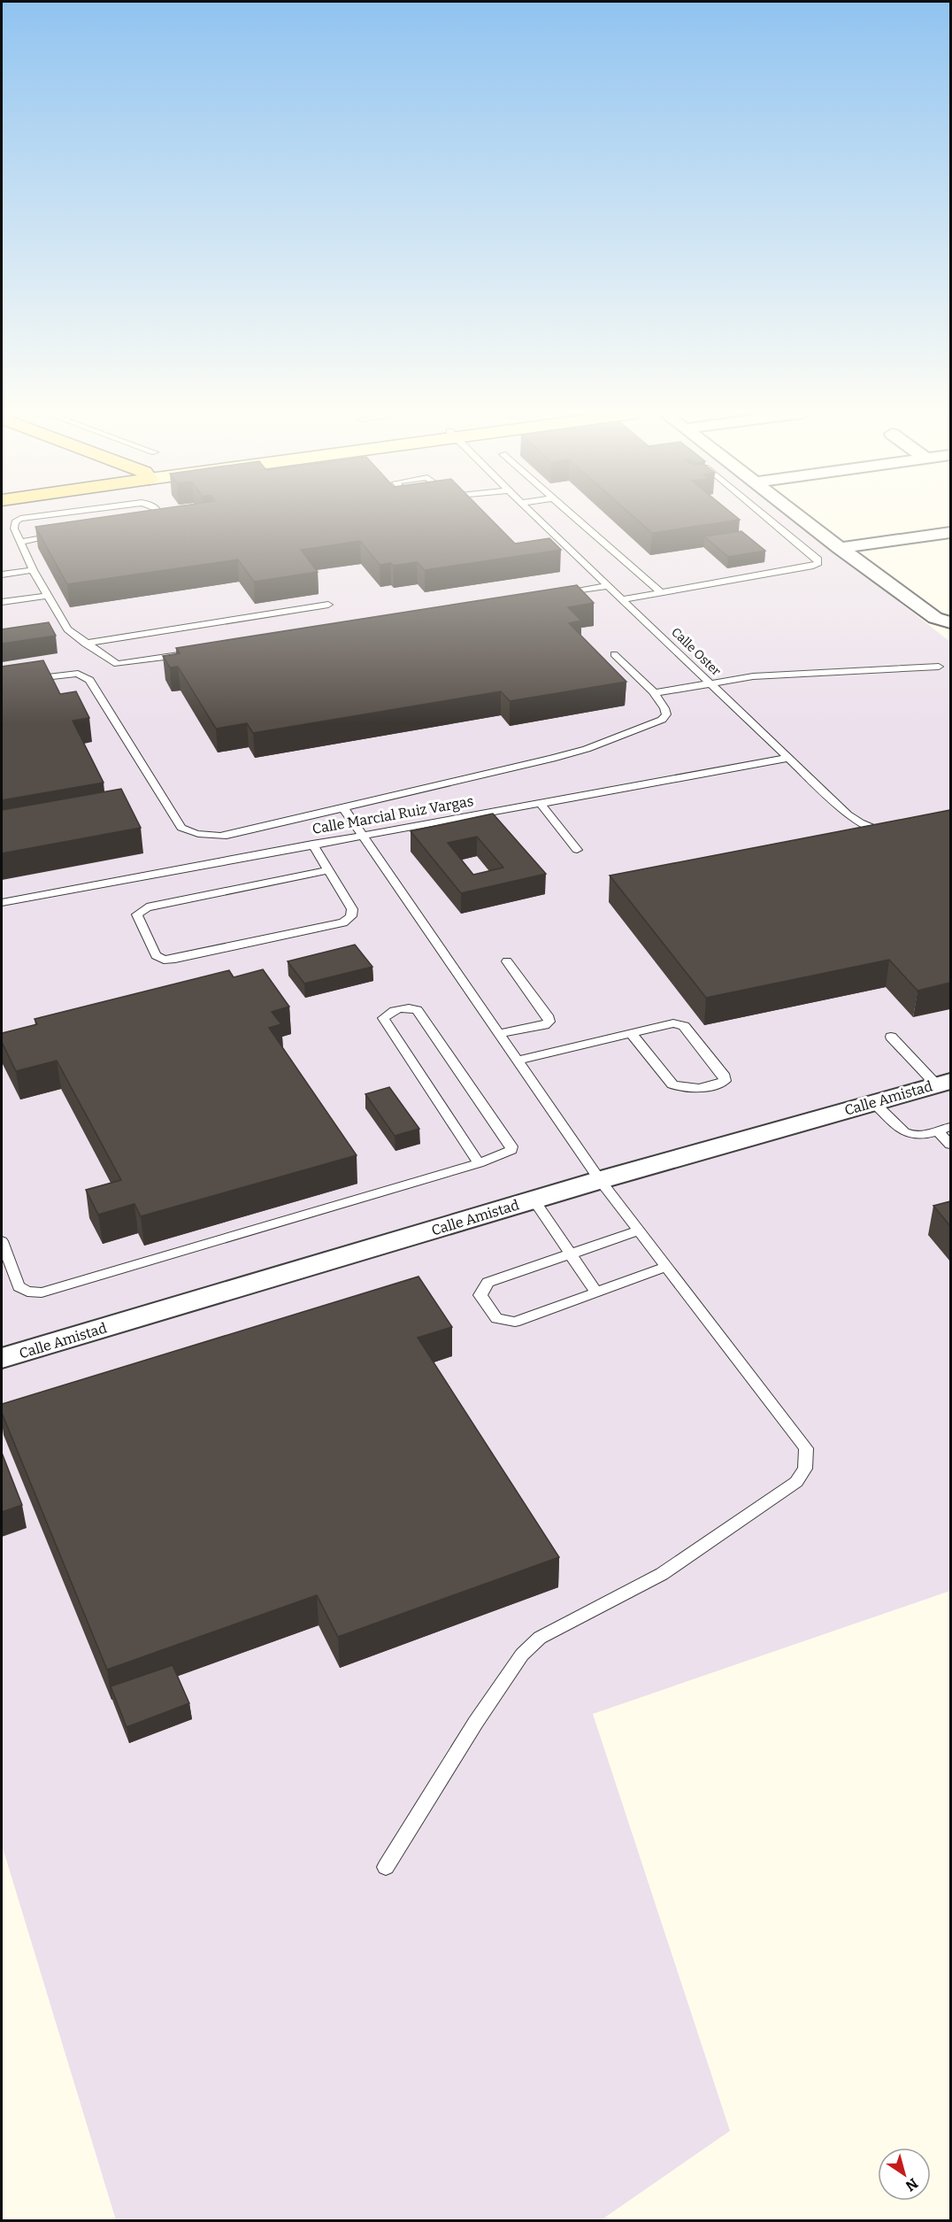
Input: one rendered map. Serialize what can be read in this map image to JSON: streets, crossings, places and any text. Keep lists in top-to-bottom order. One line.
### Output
{"streets":{"street":["Calle Amistad"],"lane":["Calle Oster","Calle Marcial Ruiz Vargas"]},"crossings":[["Calle Oster","Calle Marcial Ruiz Vargas"]],"north":"bottom right"}
